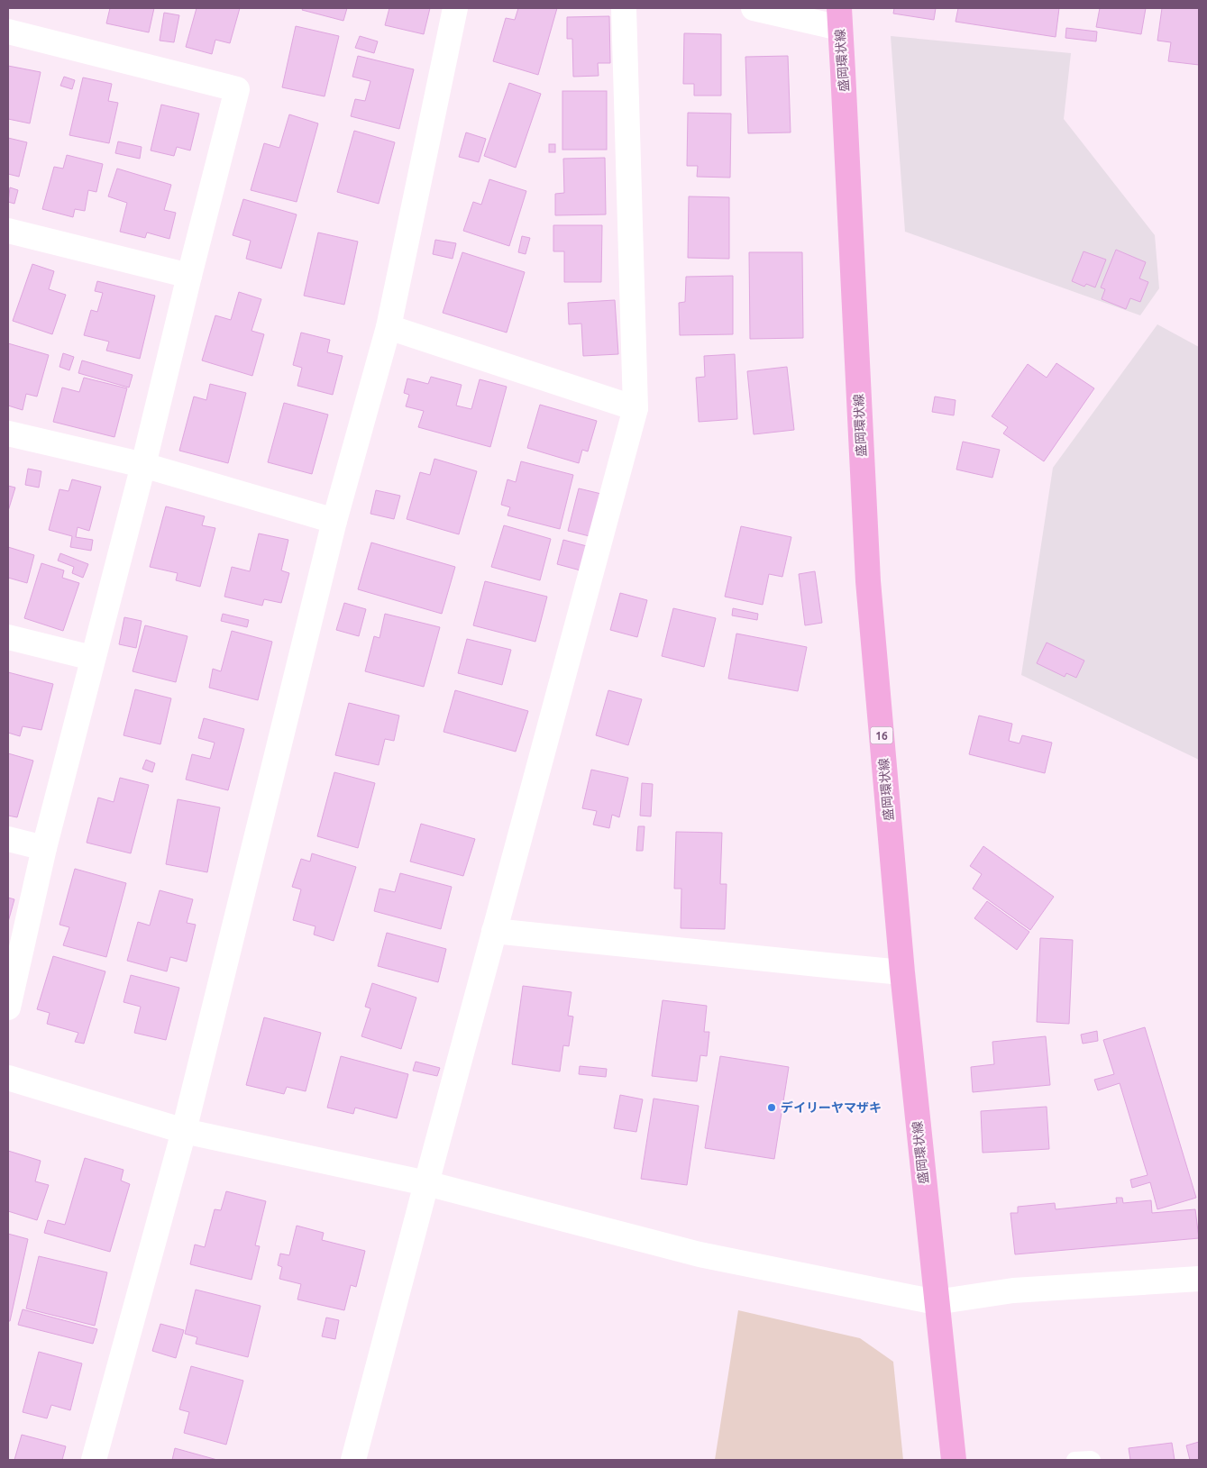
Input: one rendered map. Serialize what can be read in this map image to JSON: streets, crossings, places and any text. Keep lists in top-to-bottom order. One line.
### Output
{"streets":{"main road":["盛岡環状線","16"]},"places":["デイリーヤマザキ"]}
